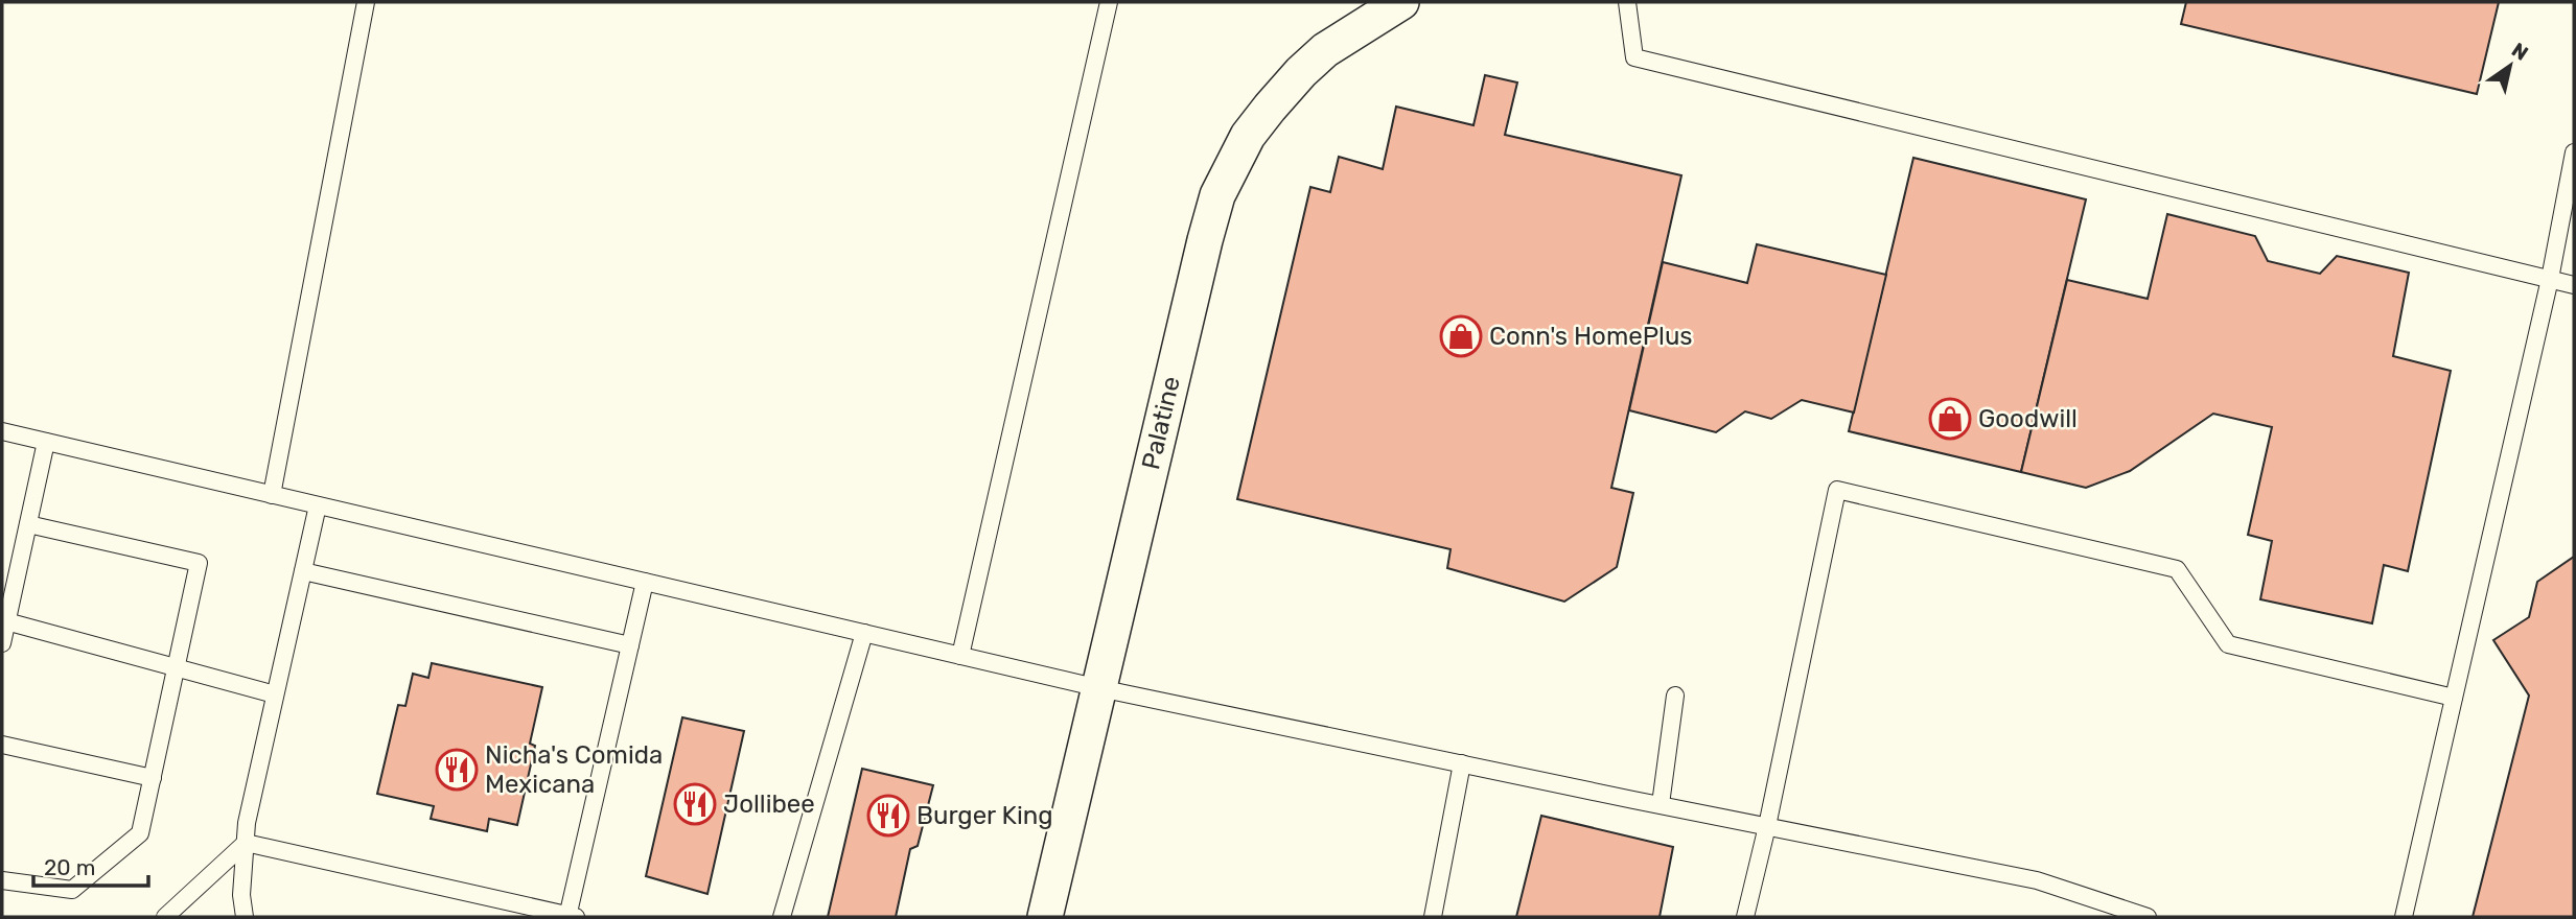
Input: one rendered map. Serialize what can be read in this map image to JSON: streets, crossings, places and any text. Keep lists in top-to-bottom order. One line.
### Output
{"streets":{"street":["Palatine"]},"places":{"shop":["Conn's HomePlus","Goodwill"],"restaurant":["Nicha's Comida Mexicana","Jollibee","Burger King"]},"scale_bar":"20 m","north":"top right"}
